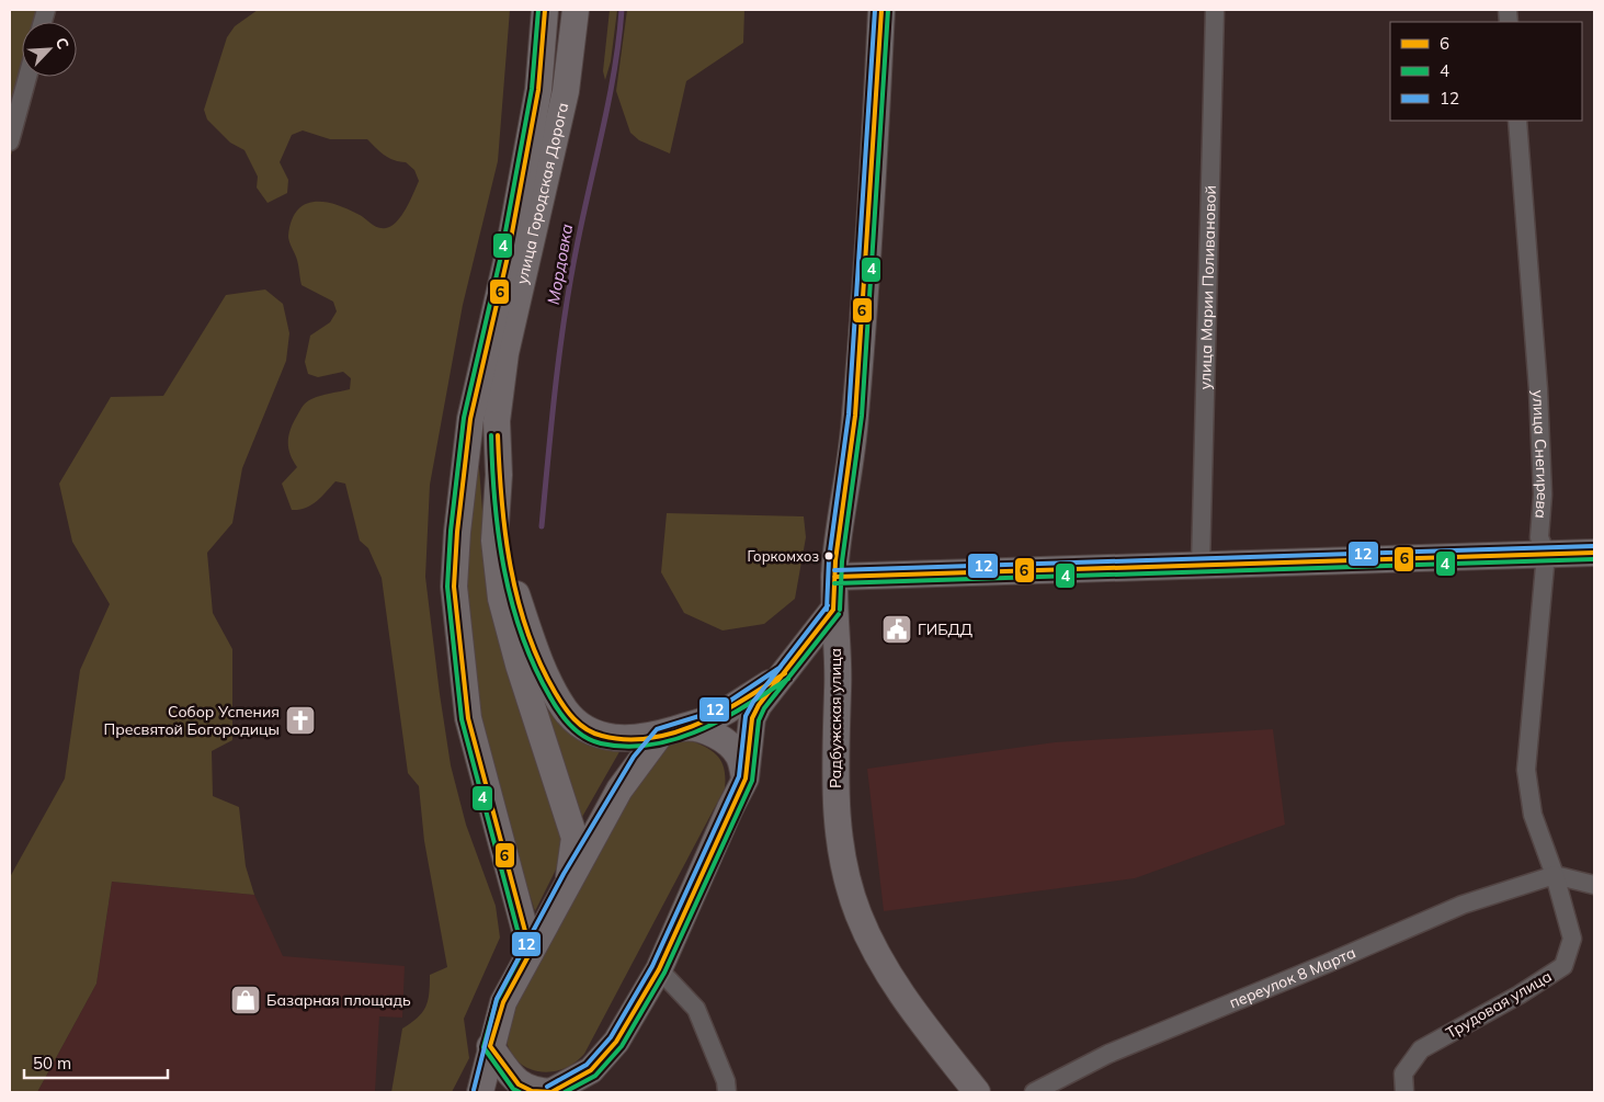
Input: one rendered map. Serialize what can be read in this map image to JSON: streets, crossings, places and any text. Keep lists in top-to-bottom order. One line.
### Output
{"streets":{"main road":["улица Городская Дорога","Радбужская улица"],"street":["улица Марии Поливановой","улица Снегирева","переулок 8 Марта","Трудовая улица"]},"crossings":[["улица Городская Дорога","Радбужская улица"],["улица Снегирева","переулок 8 Марта"],["улица Снегирева","Трудовая улица"],["переулок 8 Марта","Трудовая улица"]],"water":["Мордовка"],"places":{"other":["Горкомхоз"],"public building":["ГИБДД"],"church":["Собор Успения Пресвятой Богородицы"],"shop":["Базарная площадь"]},"lines":["transit line 6","transit line 4","transit line 12"],"legend":["6","4","12"],"scale_bar":"50 m","north":"top right"}
